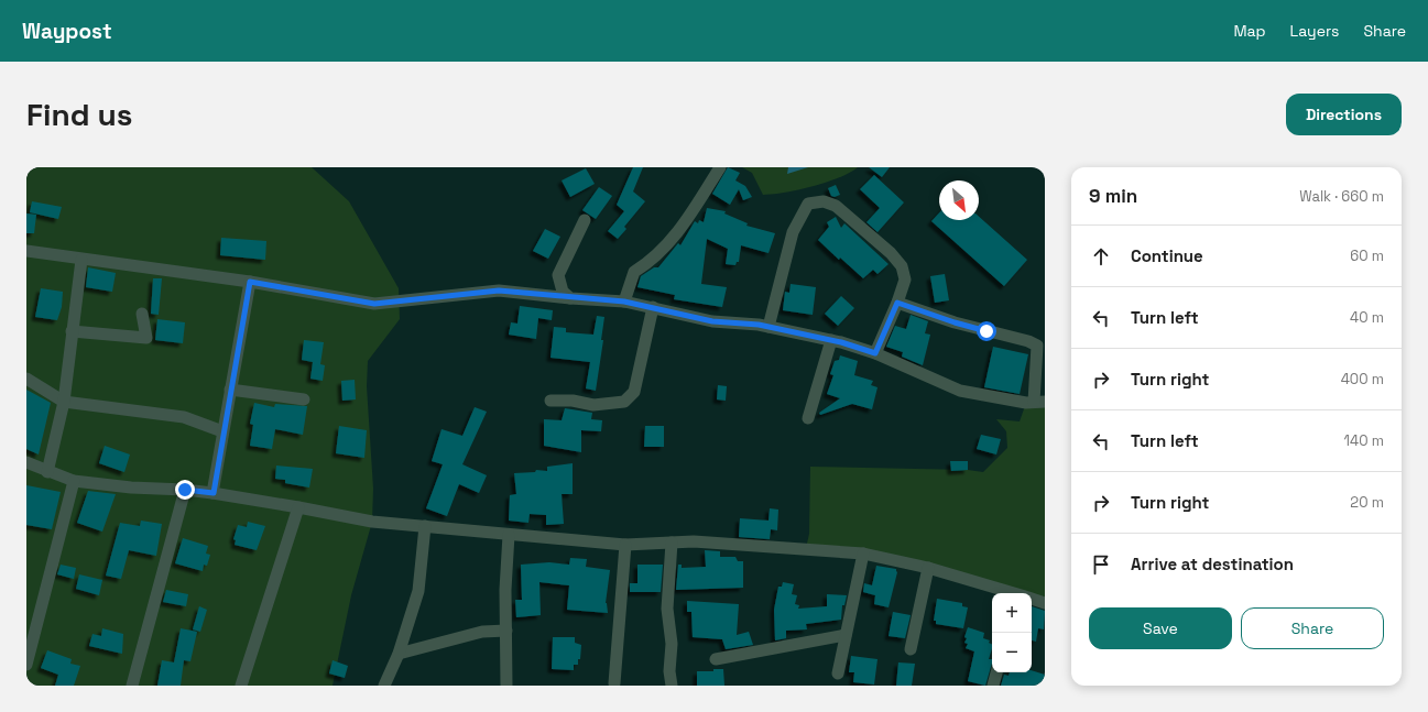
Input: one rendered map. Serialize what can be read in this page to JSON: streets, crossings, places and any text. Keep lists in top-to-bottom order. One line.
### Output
{"north":"bottom right","page":{"header":"Waypost","nav":["Map","Layers","Share"],"buttons":["Directions",["Save","Share"]],"title":"Find us","heading":["9 min","Walk · 660 m"],"list":[["Continue","60 m"],["Turn left","40 m"],["Turn right","400 m"],["Turn left","140 m"],["Turn right","20 m"],"Arrive at destination"],"map_buttons":["+","−"]}}
